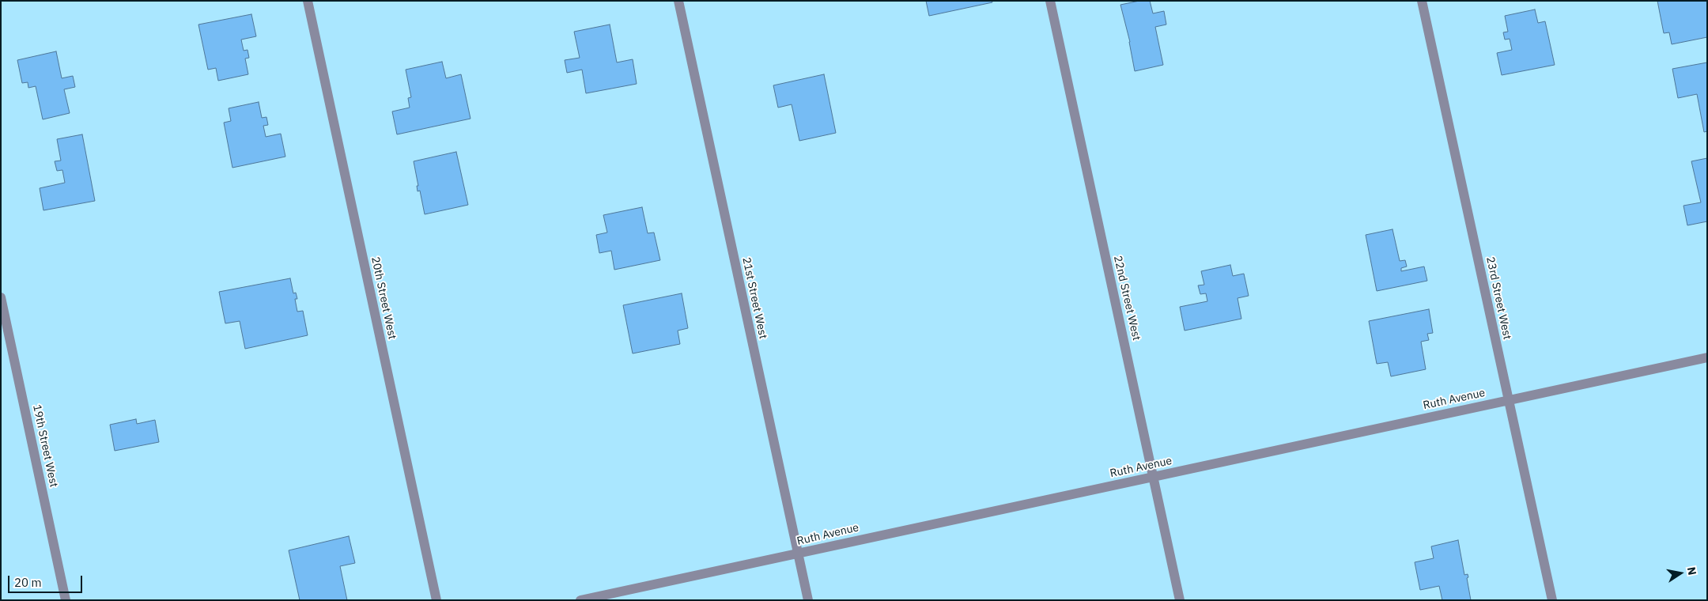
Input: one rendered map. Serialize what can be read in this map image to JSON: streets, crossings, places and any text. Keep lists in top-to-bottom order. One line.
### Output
{"streets":{"street":["20th Street West","21st Street West","22nd Street West","23rd Street West","Ruth Avenue","19th Street West"]},"crossings":[["21st Street West","Ruth Avenue"],["22nd Street West","Ruth Avenue"],["23rd Street West","Ruth Avenue"]],"scale_bar":"20 m","north":"right"}
